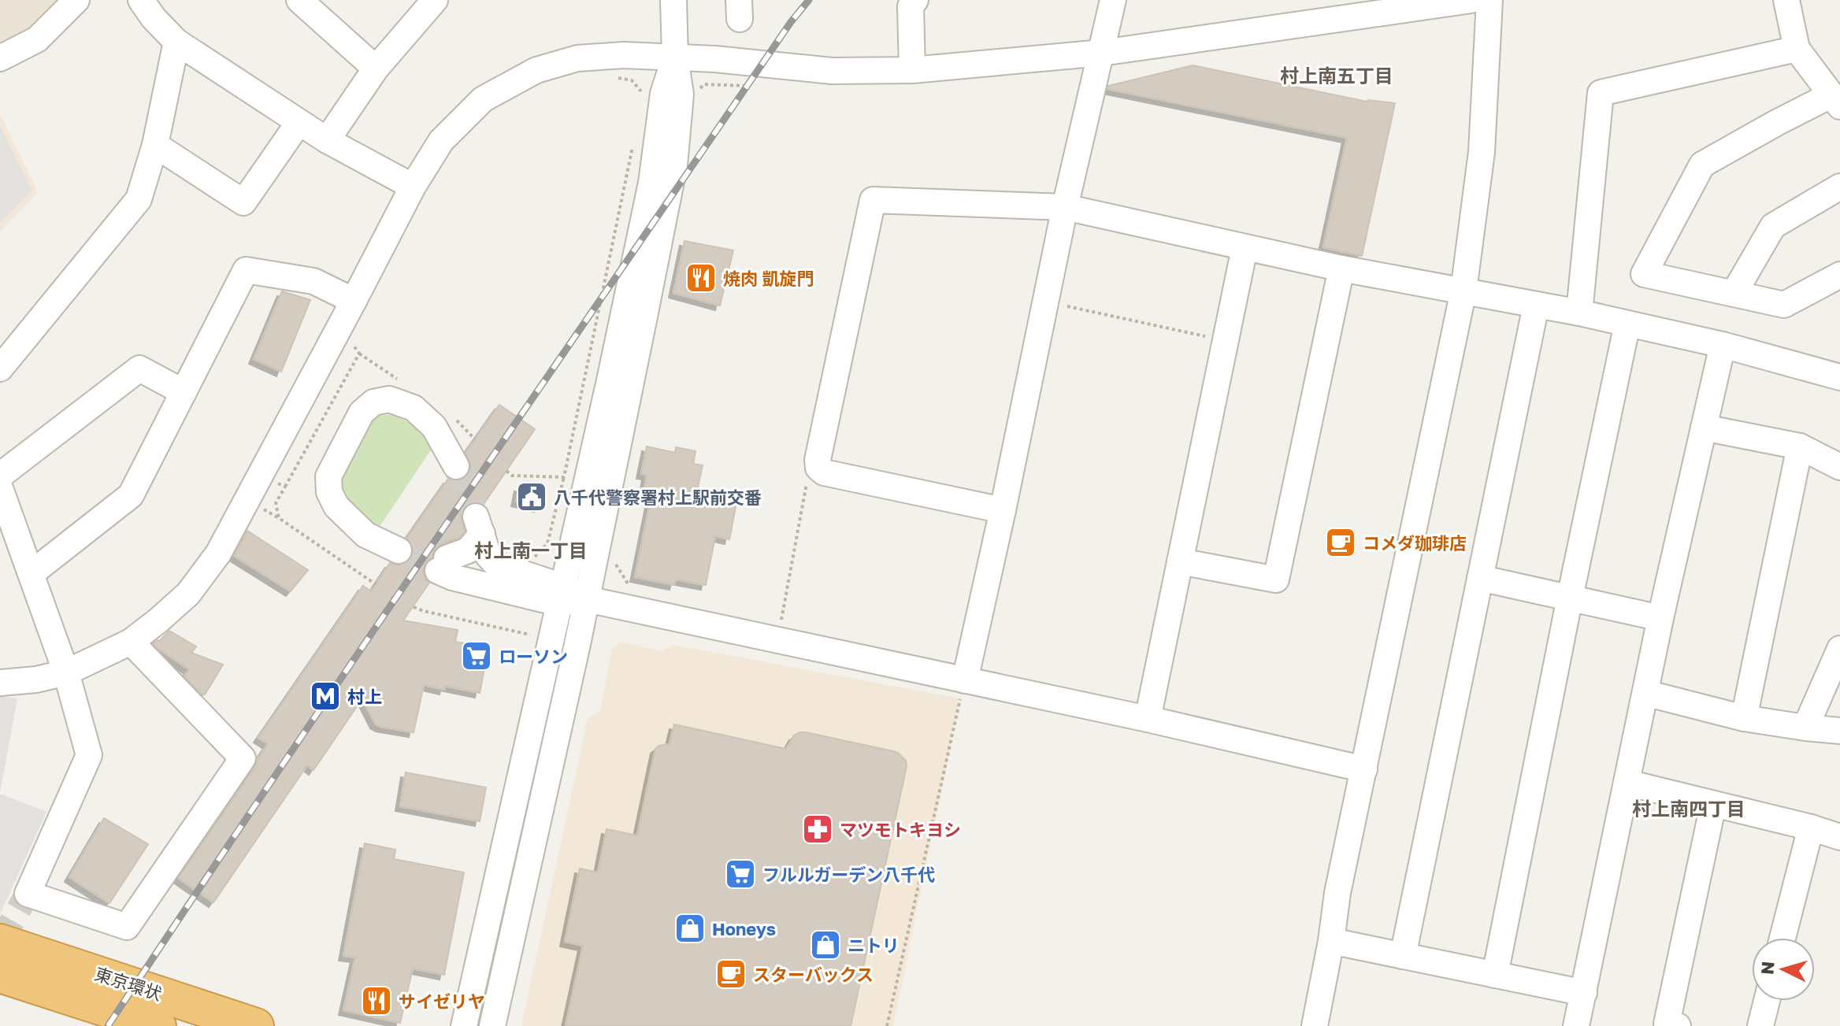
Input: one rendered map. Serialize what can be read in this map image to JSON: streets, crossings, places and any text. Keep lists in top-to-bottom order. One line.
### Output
{"streets":{"highway":["東京環状"]},"districts":["村上南五丁目","村上南一丁目","村上南四丁目"],"places":{"restaurant":["焼肉 凱旋門","サイゼリヤ"],"public building":["八千代警察署村上駅前交番"],"cafe":["コメダ珈琲店","スターバックス"],"supermarket":["ローソン","フルルガーデン八千代"],"metro station":["村上"],"pharmacy":["マツモトキヨシ"],"shop":["Honeys","ニトリ"]},"north":"left"}
